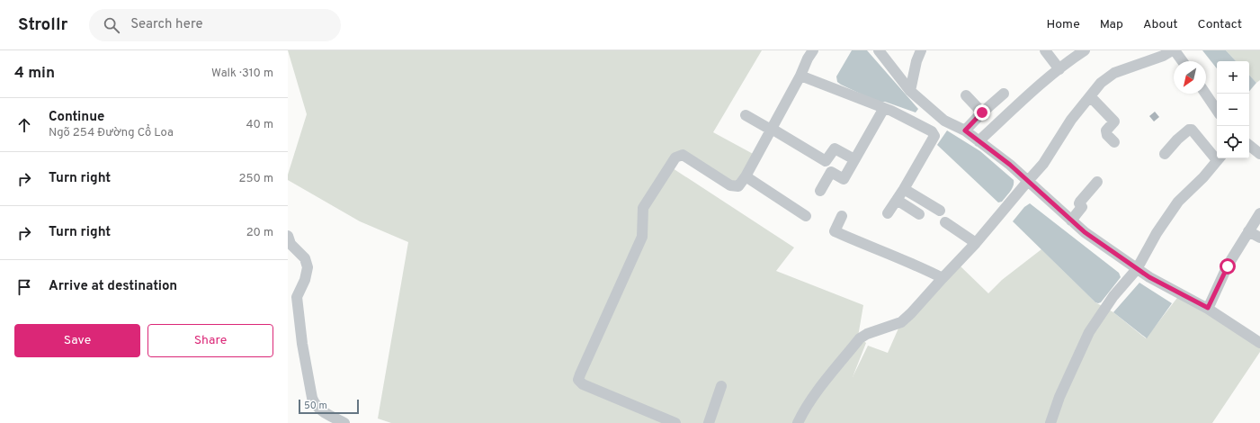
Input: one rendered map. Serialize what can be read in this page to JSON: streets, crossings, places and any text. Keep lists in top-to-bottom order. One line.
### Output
{"scale_bar":"50 m","north":"bottom left","page":{"header":"Strollr","search":"Search here","nav":["Home","Map","About","Contact"],"heading":["4 min","Walk · 310 m"],"map_buttons":["+","−"],"list":[["Continue","Ngõ 254 Đường Cổ Loa","40 m"],["Turn right","250 m"],["Turn right","20 m"],"Arrive at destination"],"buttons":["Save","Share"],"scale":"50 m"}}
